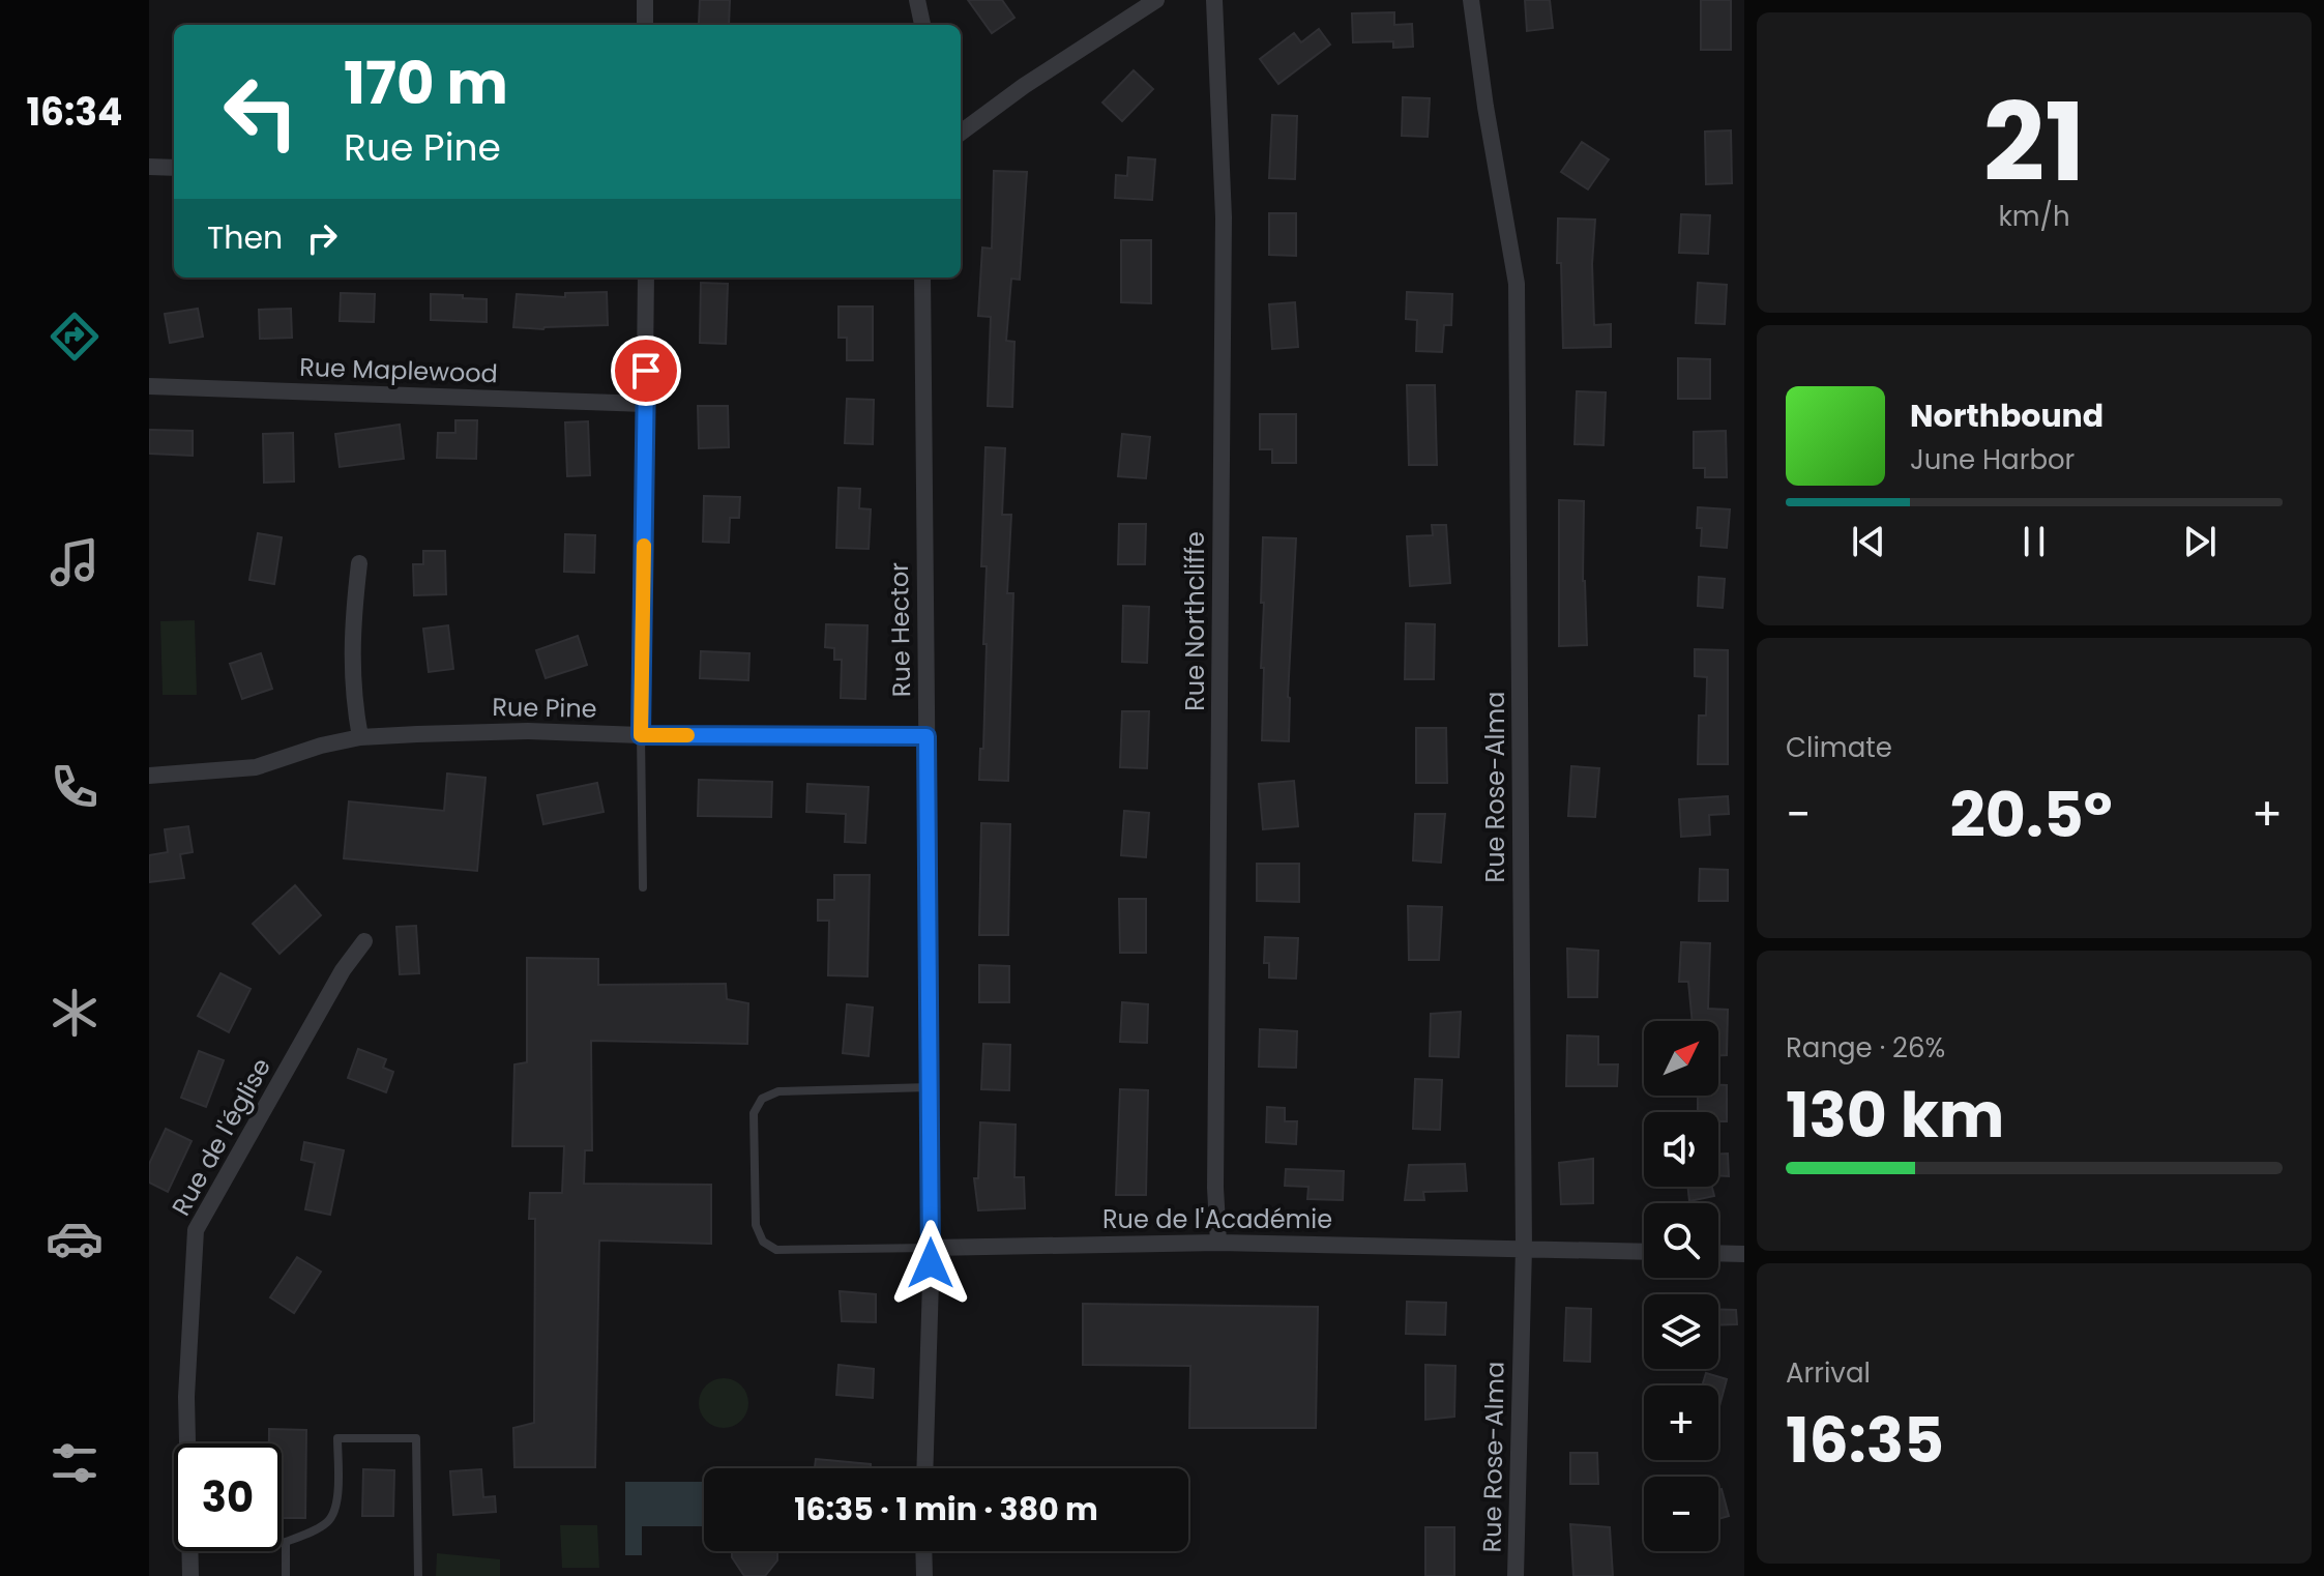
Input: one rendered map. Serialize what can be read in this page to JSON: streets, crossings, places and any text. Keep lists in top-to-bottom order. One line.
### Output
{"streets":{"street":["Rue Maplewood","Rue Northcliffe","Rue Hector","Rue Pine","Rue Rose-Alma","Rue de l'église","Rue de l'Académie"]},"crossings":[["Rue Northcliffe","Rue de l'Académie"],["Rue Hector","Rue Pine"],["Rue Hector","Rue de l'Académie"],["Rue Rose-Alma","Rue de l'Académie"]],"north":"top right","page":{"tabs":"16:34","tile":[["21","km/h"],"Climate",["Range · 26%","130 km"],["Arrival","16:35"]],"turn":["170 m","Rue Pine"],"then":"Then","song":["Northbound","June Harbor"],"heat":["−","20.5°","+"],"map_buttons":["+","−"],"limit":"30","trip":"16:35 · 1 min · 380 m"}}
